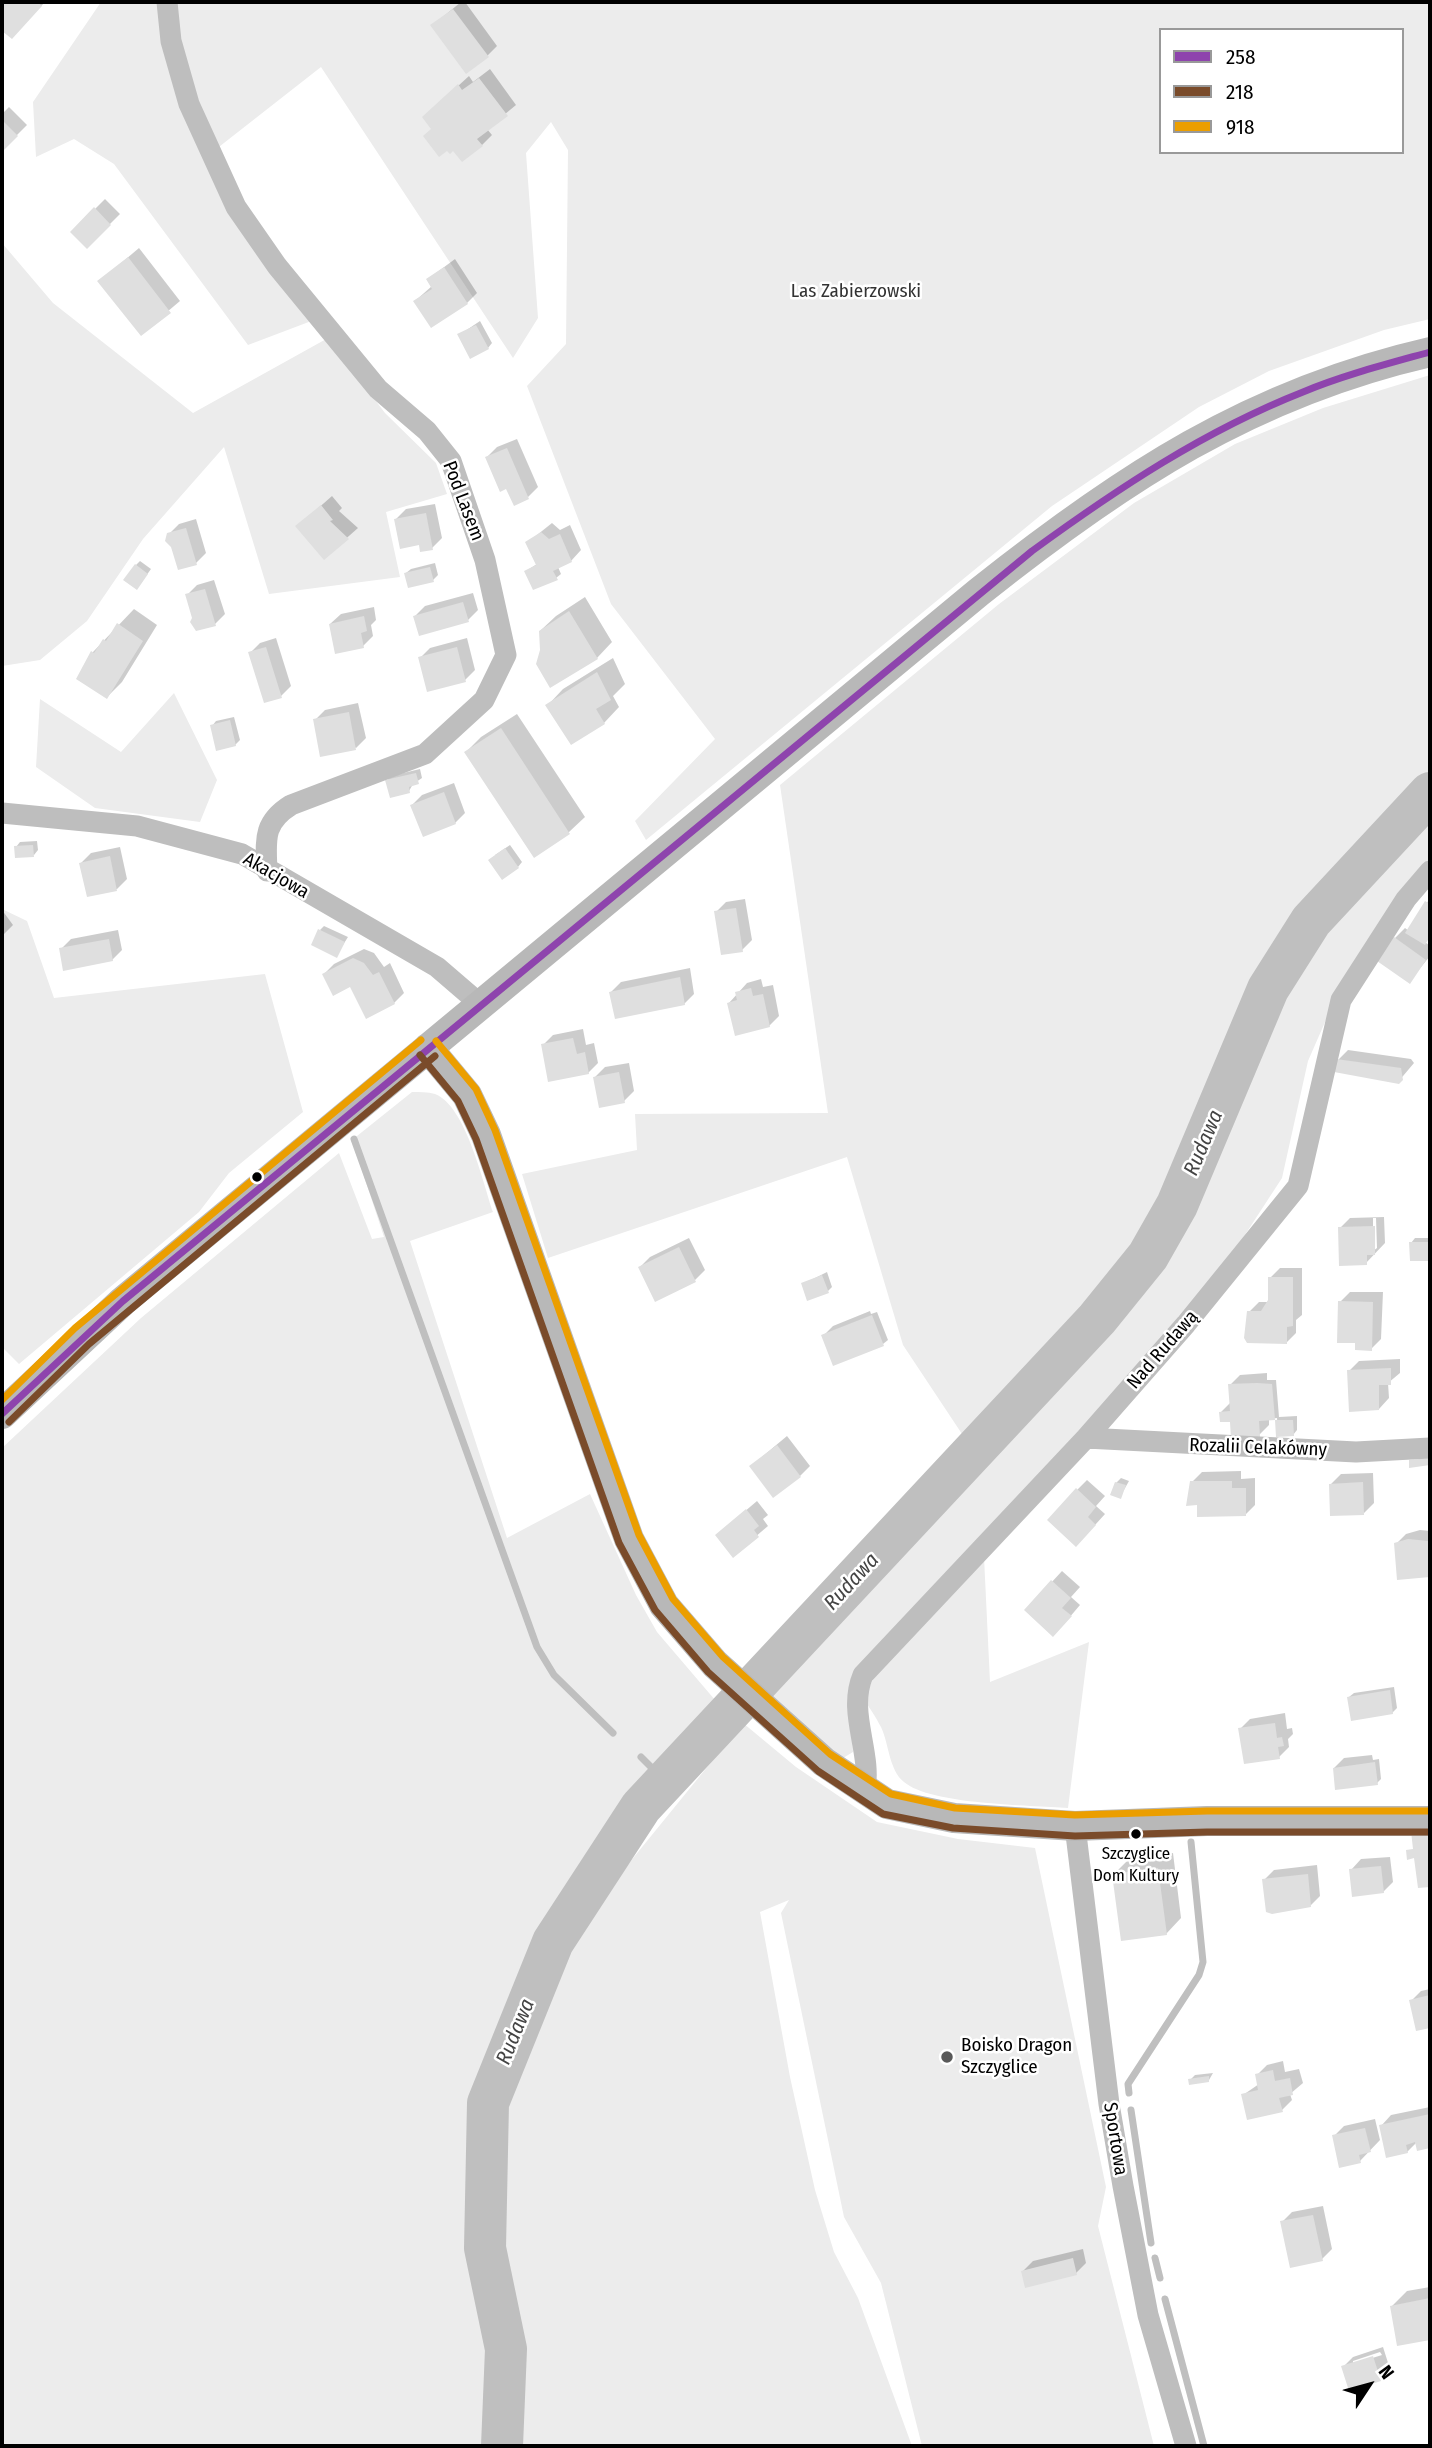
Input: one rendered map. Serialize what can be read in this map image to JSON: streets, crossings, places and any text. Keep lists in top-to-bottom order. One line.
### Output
{"streets":{"street":["Pod Lasem","Akacjowa","Nad Rudawą","Rozalii Celakówny","Sportowa"]},"crossings":[["Pod Lasem","Akacjowa"],["Nad Rudawą","Rozalii Celakówny"]],"water":["Rudawa"],"parks":["Las Zabierzowski"],"places":["Szczyglice Dom Kultury","Boisko Dragon Szczyglice"],"lines":["transit line 258","transit line 918","transit line 218"],"legend":["258","218","918"],"north":"top right"}
